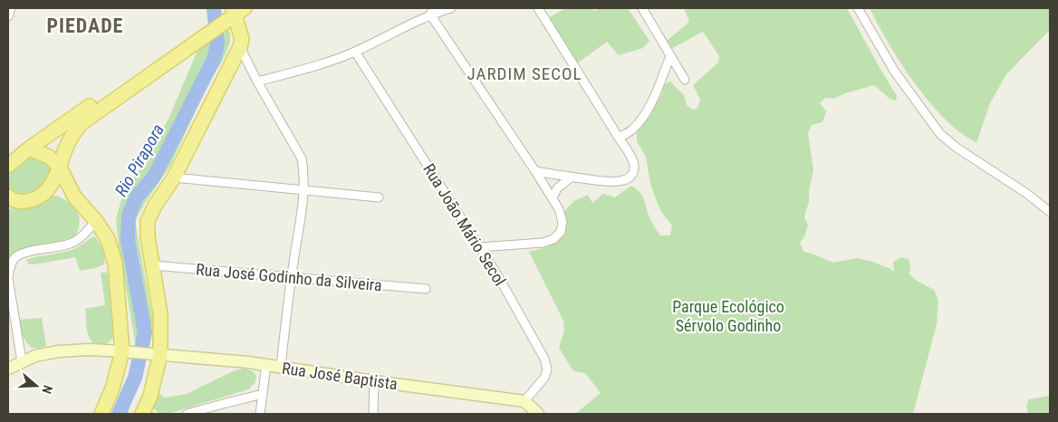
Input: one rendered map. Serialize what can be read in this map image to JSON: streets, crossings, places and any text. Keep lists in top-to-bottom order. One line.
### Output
{"streets":{"street":["Rua João Mário Secol","Rua José Godinho da Silveira","Rua José Baptista"]},"crossings":[["Rua João Mário Secol","Rua José Baptista"]],"districts":["PIEDADE","JARDIM SECOL"],"water":["Rio Pirapora"],"parks":["Parque Ecológico Sérvolo Godinho"],"north":"right"}
